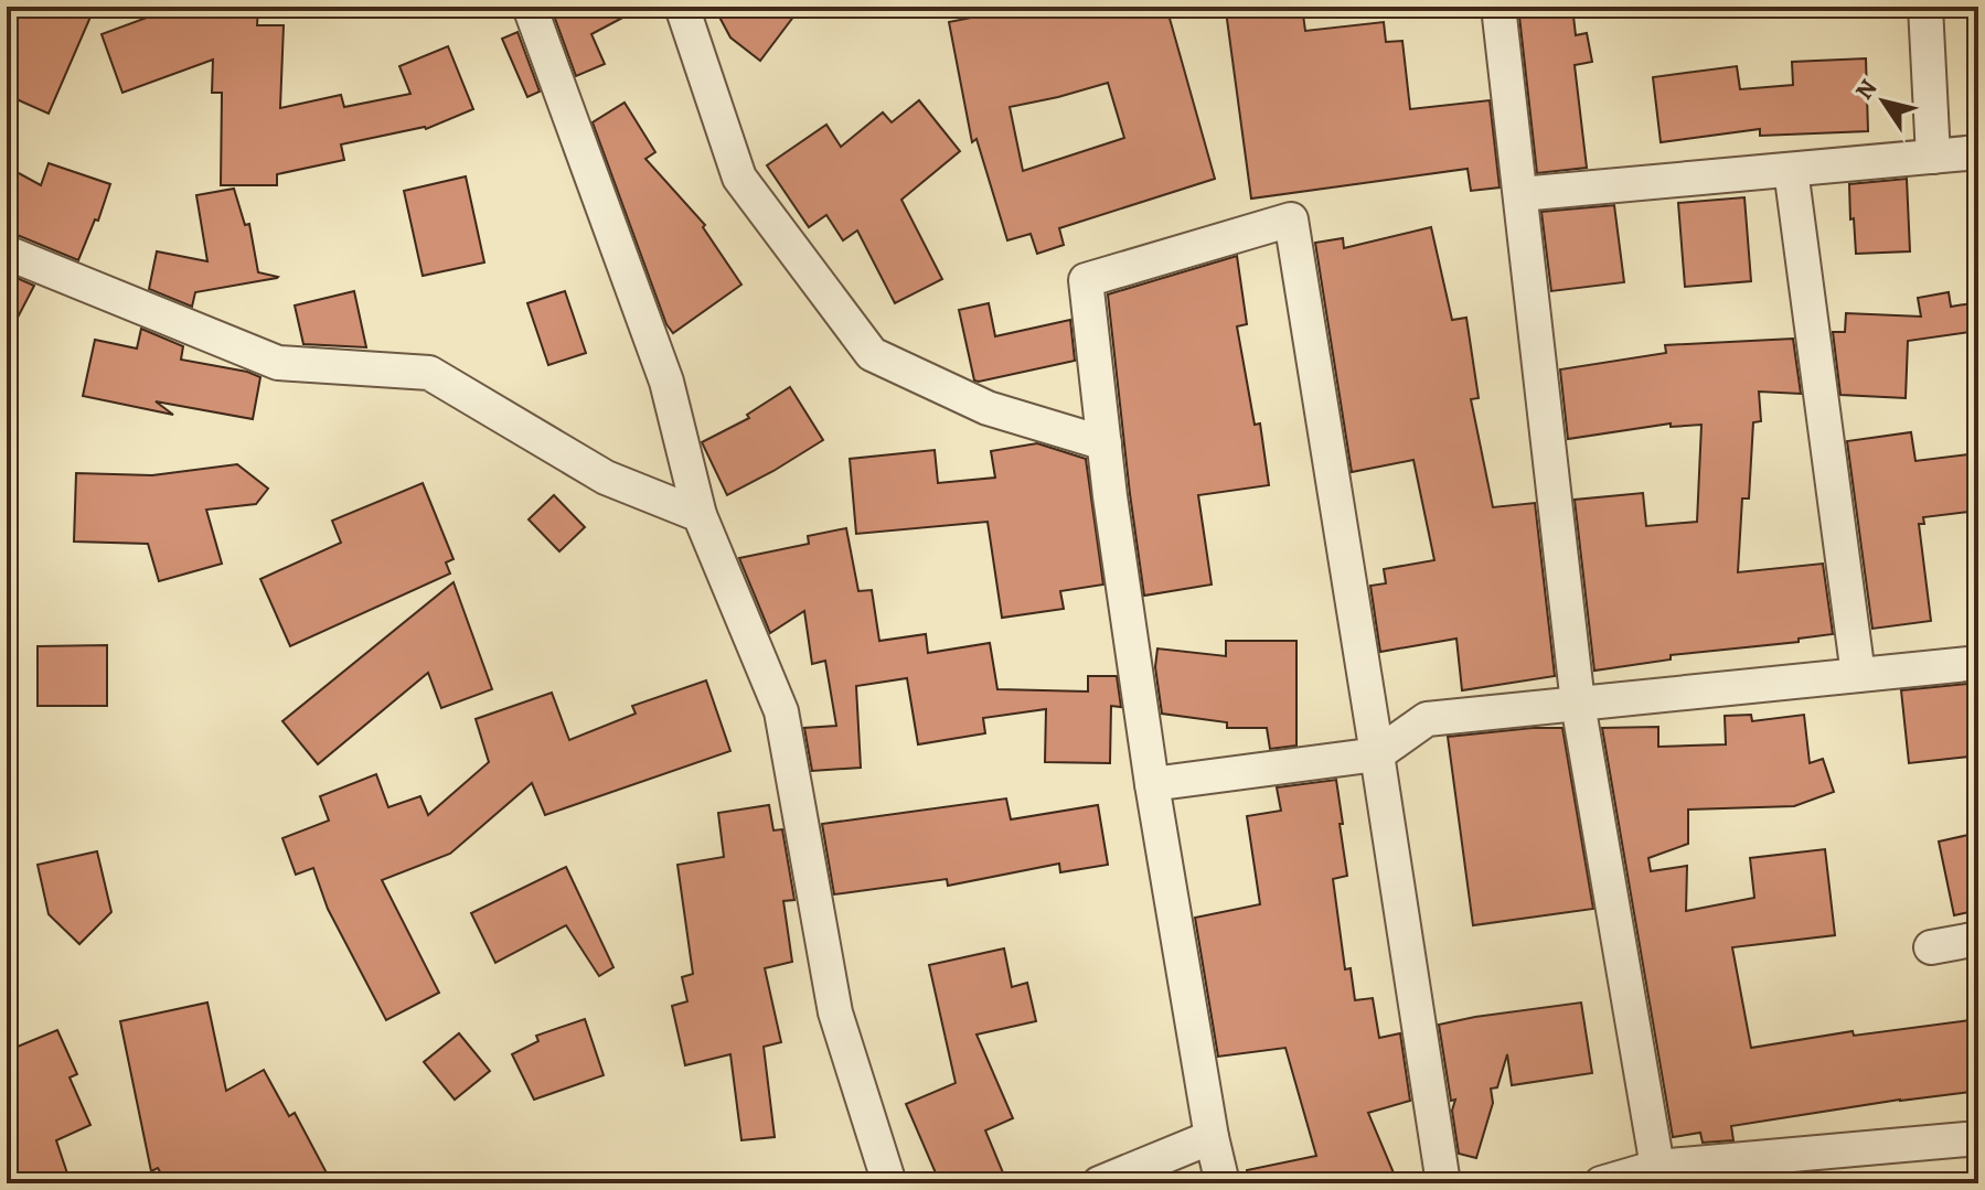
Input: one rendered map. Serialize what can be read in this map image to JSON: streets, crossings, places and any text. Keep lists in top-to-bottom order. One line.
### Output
{"north":"top left"}
